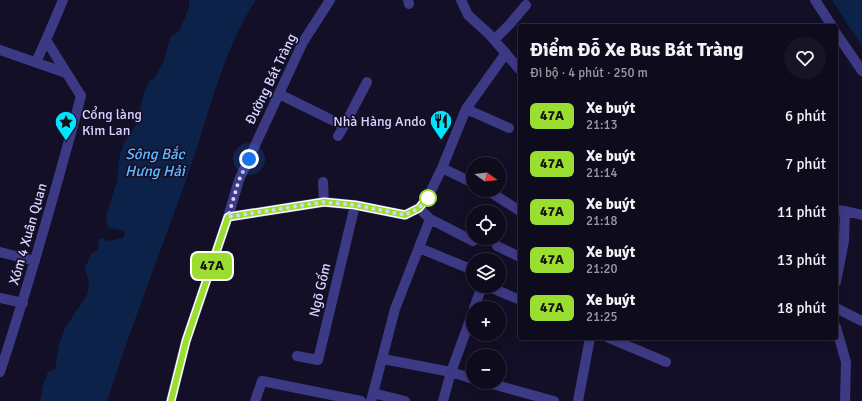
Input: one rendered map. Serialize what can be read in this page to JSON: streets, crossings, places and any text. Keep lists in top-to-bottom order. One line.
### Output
{"streets":{"street":["Đường Bát Tràng","Xóm 4 Xuân Quan","Ngõ Gốm"]},"water":["Sông Bắc Hưng Hải"],"places":{"restaurant":["Nhà Hàng Ando"],"place":["Cổng làng Kim Lan"]},"lines":["bus line 47A"],"north":"right","page":{"on_map":"47A","heading":["Điểm Đỗ Xe Bus Bát Tràng","Đi bộ · 4 phút · 250 m"],"list":[{"mark":"47A","name":"Xe buýt","note":"21:13","value":"6 phút"},{"mark":"47A","name":"Xe buýt","note":"21:14","value":"7 phút"},{"mark":"47A","name":"Xe buýt","note":"21:18","value":"11 phút"},{"mark":"47A","name":"Xe buýt","note":"21:20","value":"13 phút"},{"mark":"47A","name":"Xe buýt","note":"21:25","value":"18 phút"}],"map_buttons":["+","−"]}}
